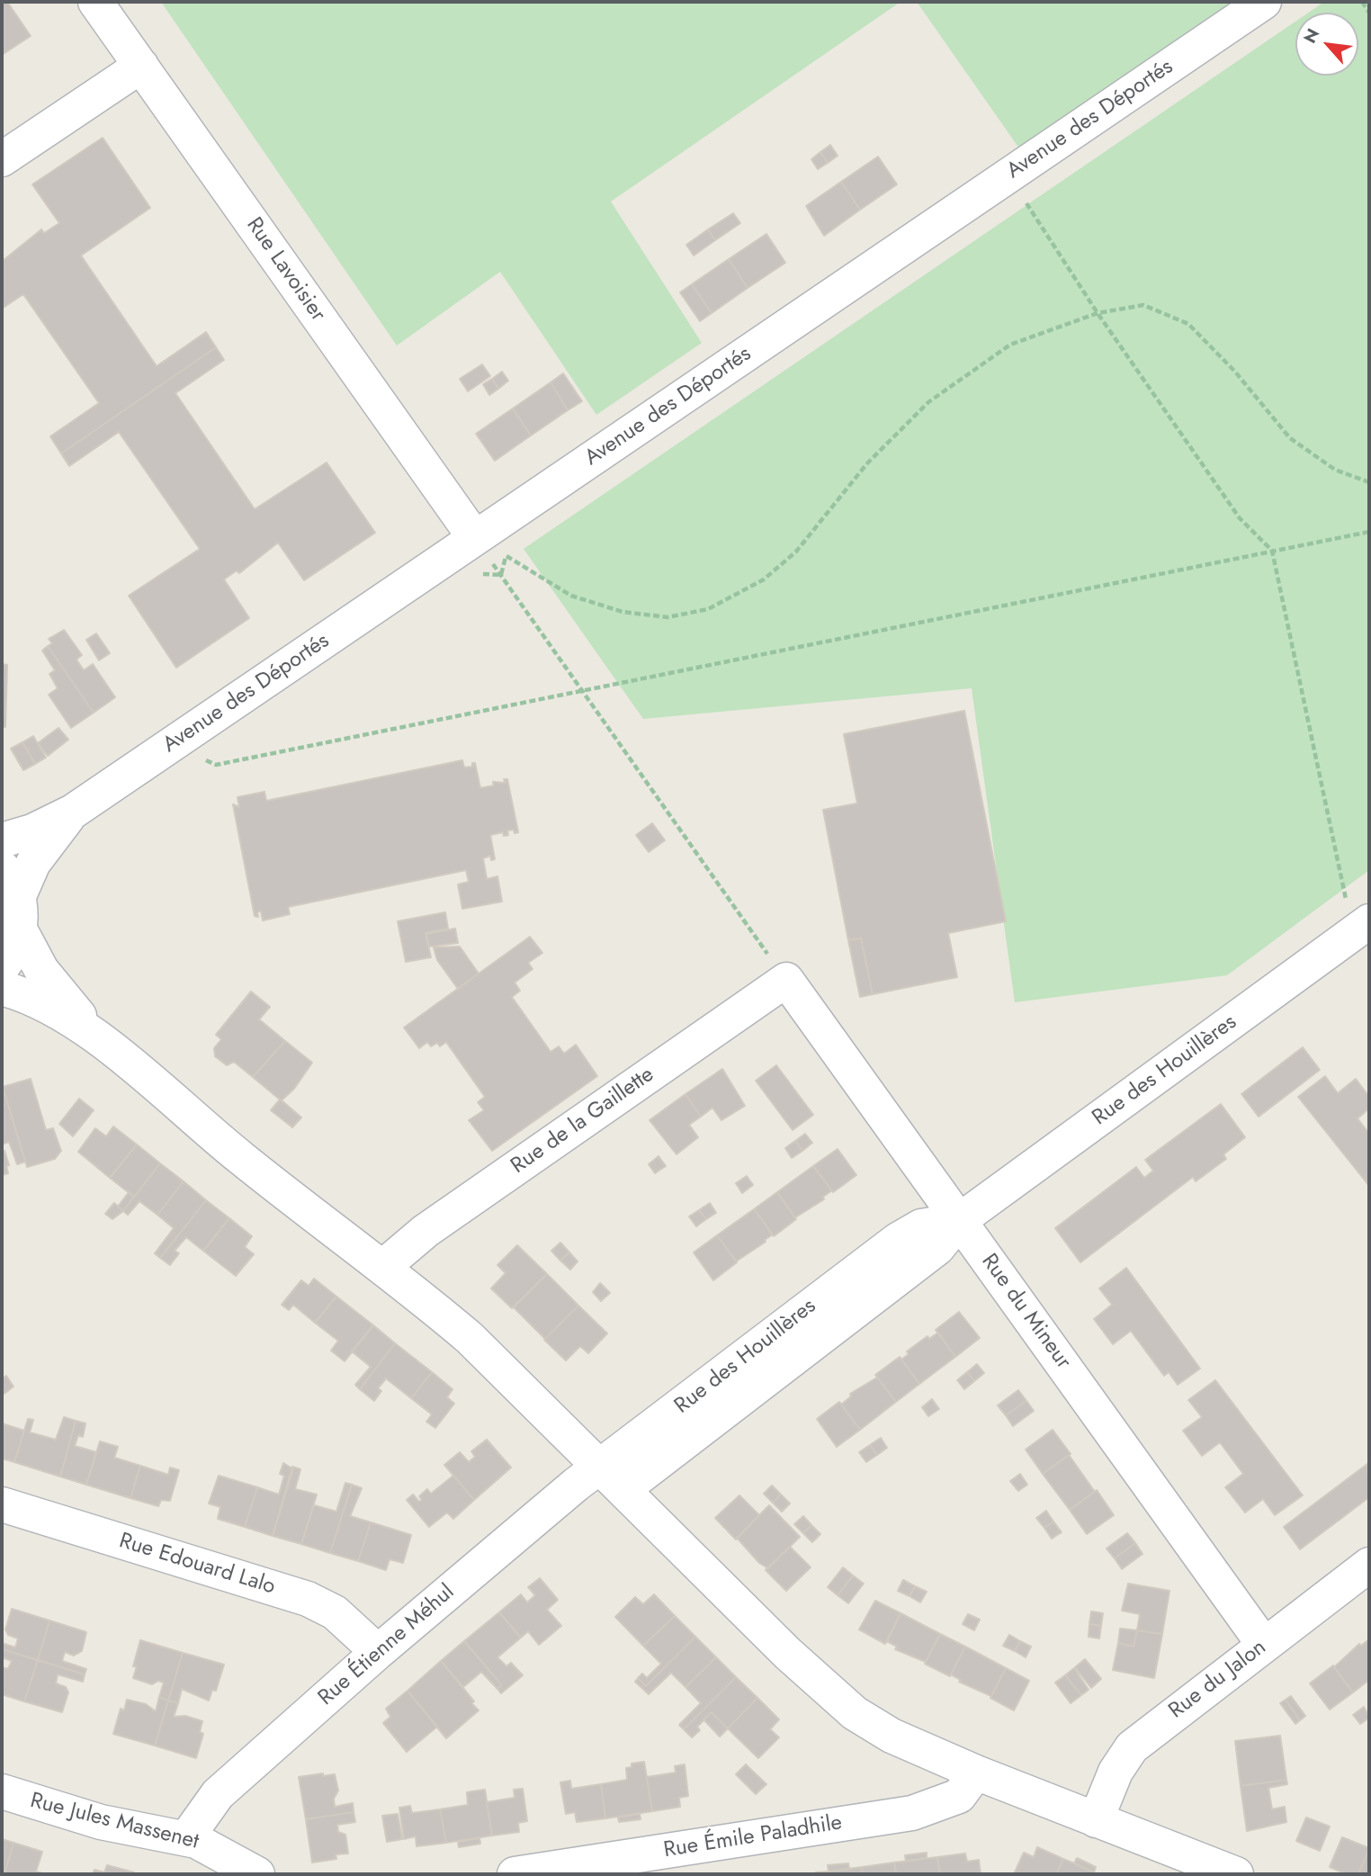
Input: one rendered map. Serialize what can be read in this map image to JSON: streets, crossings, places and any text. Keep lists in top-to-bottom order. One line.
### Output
{"streets":{"street":["Avenue des Déportés","Rue Lavoisier","Rue des Houillères","Rue de la Gaillette","Rue du Mineur","Rue Edouard Lalo","Rue Étienne Méhul","Rue du Jalon","Rue Jules Massenet","Rue Émile Paladhile"]},"crossings":[["Avenue des Déportés","Rue Lavoisier"],["Rue des Houillères","Rue du Mineur"],["Rue des Houillères","Rue Étienne Méhul"],["Rue de la Gaillette","Rue du Mineur"],["Rue du Mineur","Rue du Jalon"],["Rue Edouard Lalo","Rue Étienne Méhul"],["Rue Étienne Méhul","Rue Jules Massenet"]],"north":"top left"}
